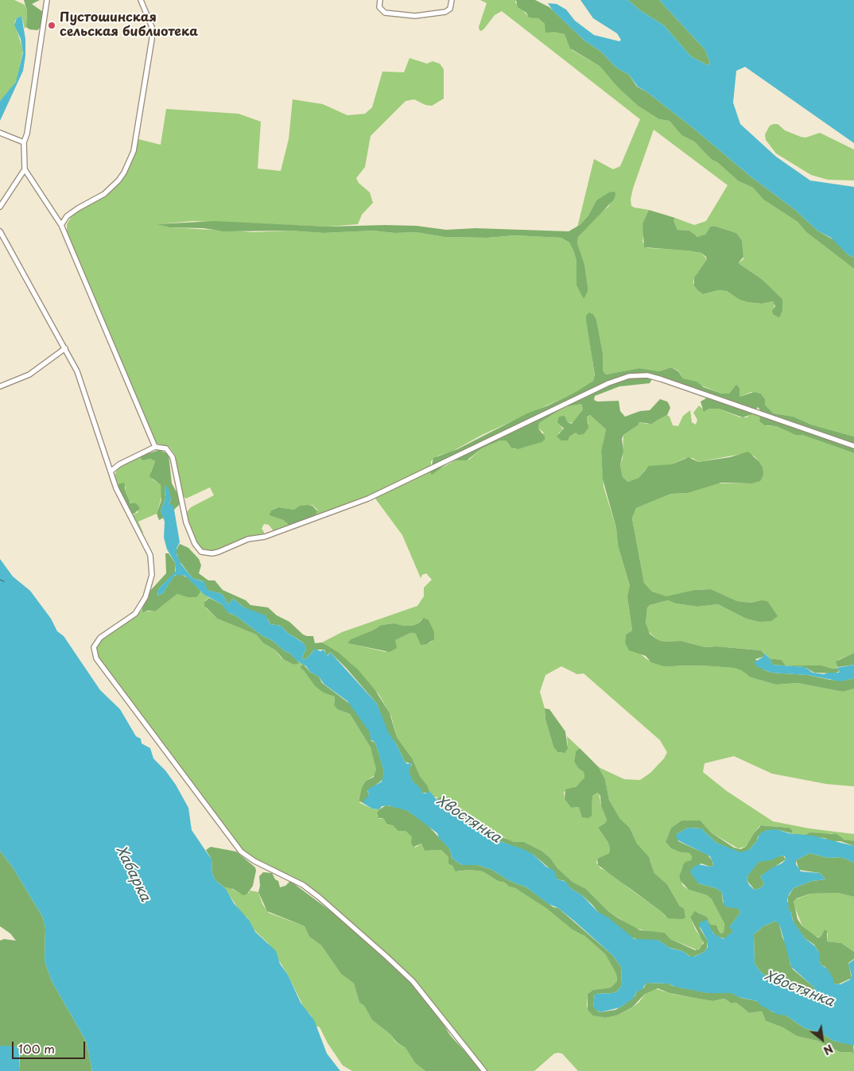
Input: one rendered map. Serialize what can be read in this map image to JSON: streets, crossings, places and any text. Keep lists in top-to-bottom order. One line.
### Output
{"water":["Хвостянка","Хабарка"],"places":["Пустошинская сельская библиотека"],"scale_bar":"100 m","north":"bottom right"}
